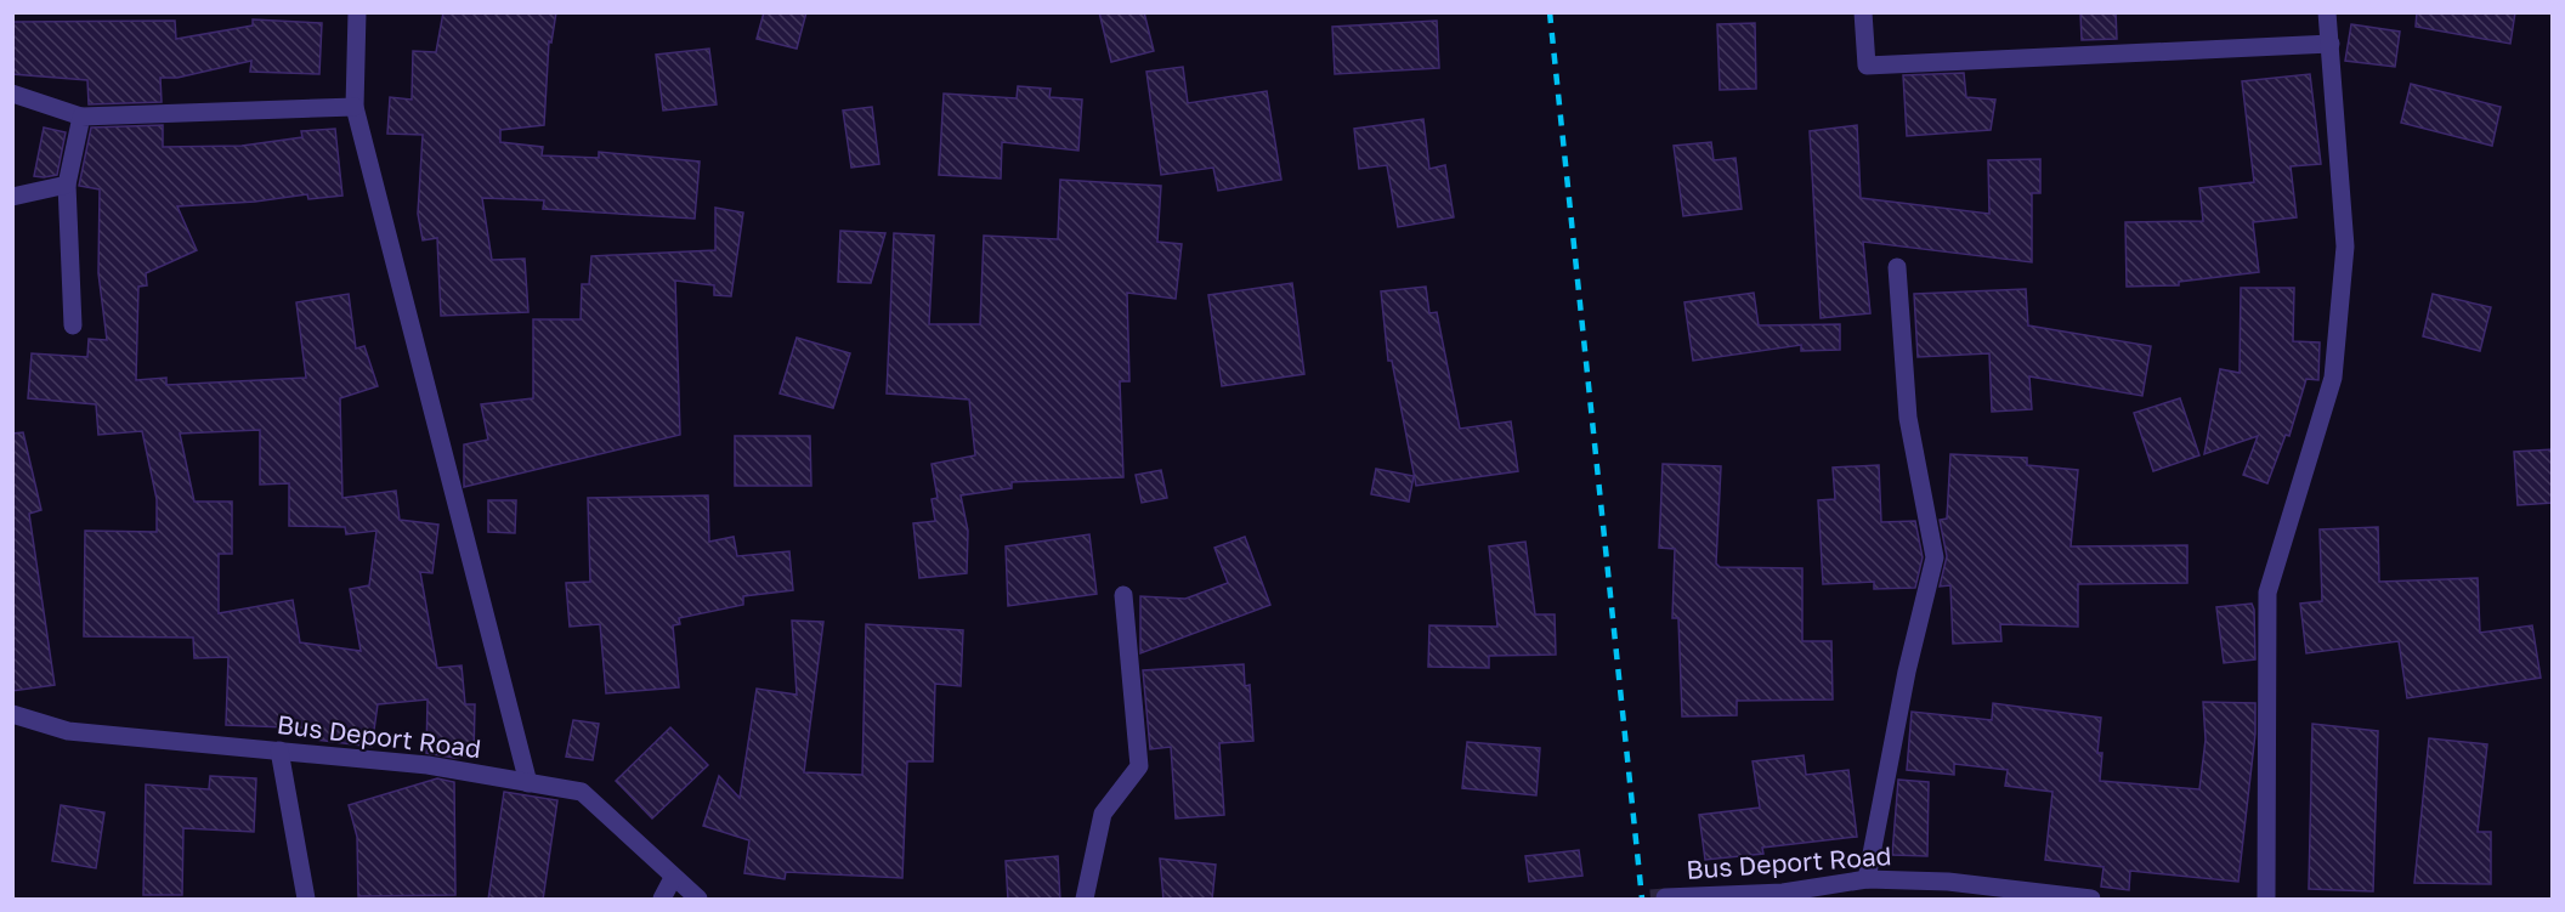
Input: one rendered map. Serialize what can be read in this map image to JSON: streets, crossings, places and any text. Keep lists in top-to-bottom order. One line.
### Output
{"streets":{"street":["Bus Deport Road"]}}
